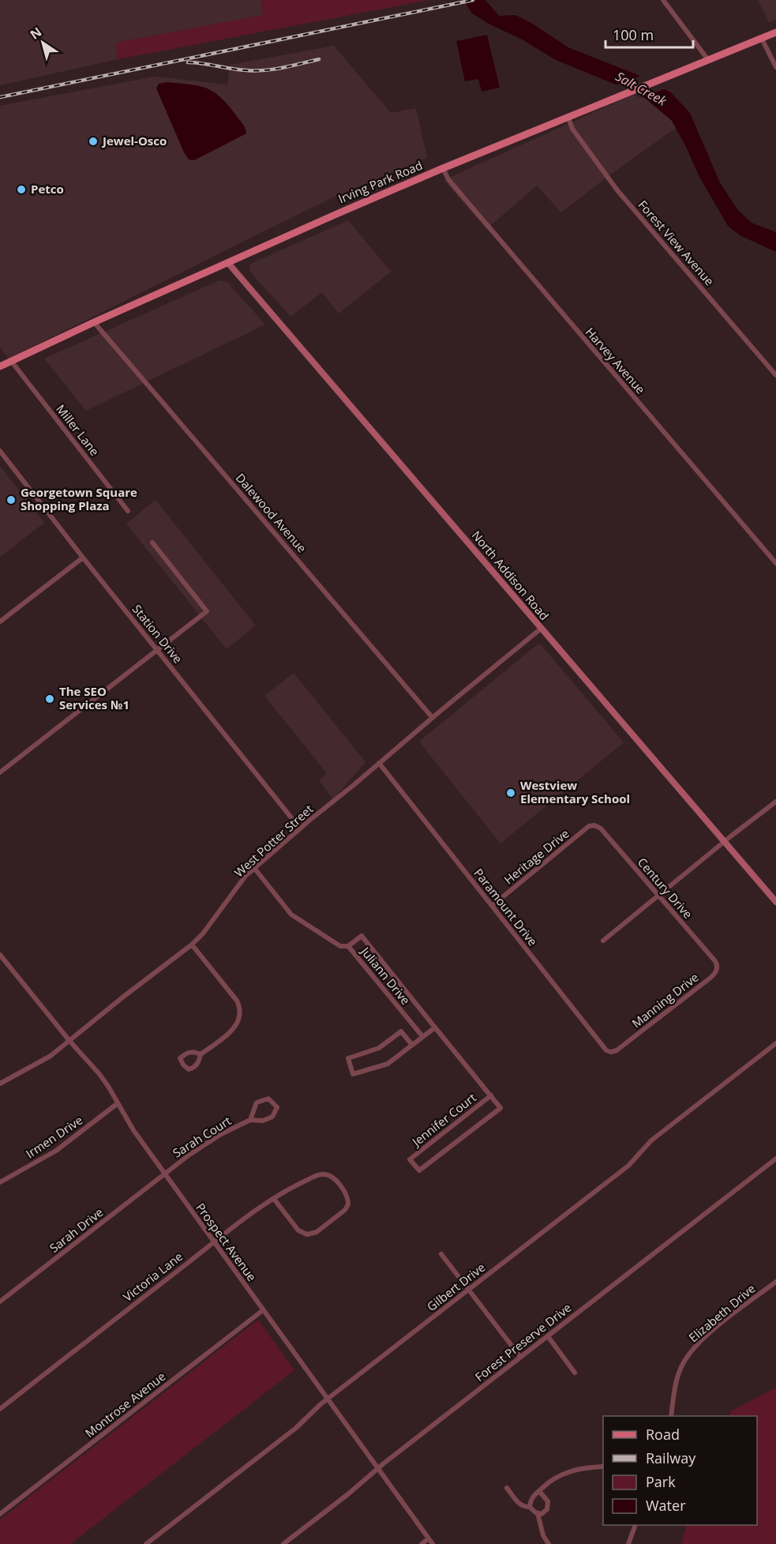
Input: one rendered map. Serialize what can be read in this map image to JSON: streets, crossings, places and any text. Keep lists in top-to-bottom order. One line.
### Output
{"streets":{"main road":["Irving Park Road"],"street":["Forest View Avenue","Harvey Avenue","Miller Lane","Dalewood Avenue","North Addison Road","Station Drive","West Potter Street","Heritage Drive","Century Drive","Paramount Drive","Juliann Drive","Manning Drive","Jennifer Court","Irmen Drive","Sarah Court","Sarah Drive","Prospect Avenue","Victoria Lane","Gilbert Drive","Elizabeth Drive","Forest Preserve Drive","Montrose Avenue"]},"crossings":[["Irving Park Road","Forest View Avenue"],["Irving Park Road","Harvey Avenue"],["Irving Park Road","Miller Lane"],["Irving Park Road","Dalewood Avenue"],["Irving Park Road","North Addison Road"],["Dalewood Avenue","West Potter Street"],["North Addison Road","West Potter Street"],["Station Drive","West Potter Street"],["West Potter Street","Paramount Drive"],["West Potter Street","Juliann Drive"],["West Potter Street","Prospect Avenue"],["Heritage Drive","Century Drive"],["Heritage Drive","Paramount Drive"],["Century Drive","Manning Drive"],["Paramount Drive","Manning Drive"],["Irmen Drive","Prospect Avenue"],["Sarah Court","Sarah Drive"],["Sarah Court","Prospect Avenue"],["Sarah Drive","Prospect Avenue"],["Prospect Avenue","Victoria Lane"],["Prospect Avenue","Gilbert Drive"],["Prospect Avenue","Forest Preserve Drive"],["Prospect Avenue","Montrose Avenue"]],"water":["Salt Creek"],"places":["Jewel-Osco","Petco","Georgetown Square Shopping Plaza","The SEO Services №1","Westview Elementary School"],"legend":["Road","Railway","Park","Water"],"scale_bar":"100 m","north":"top left"}
